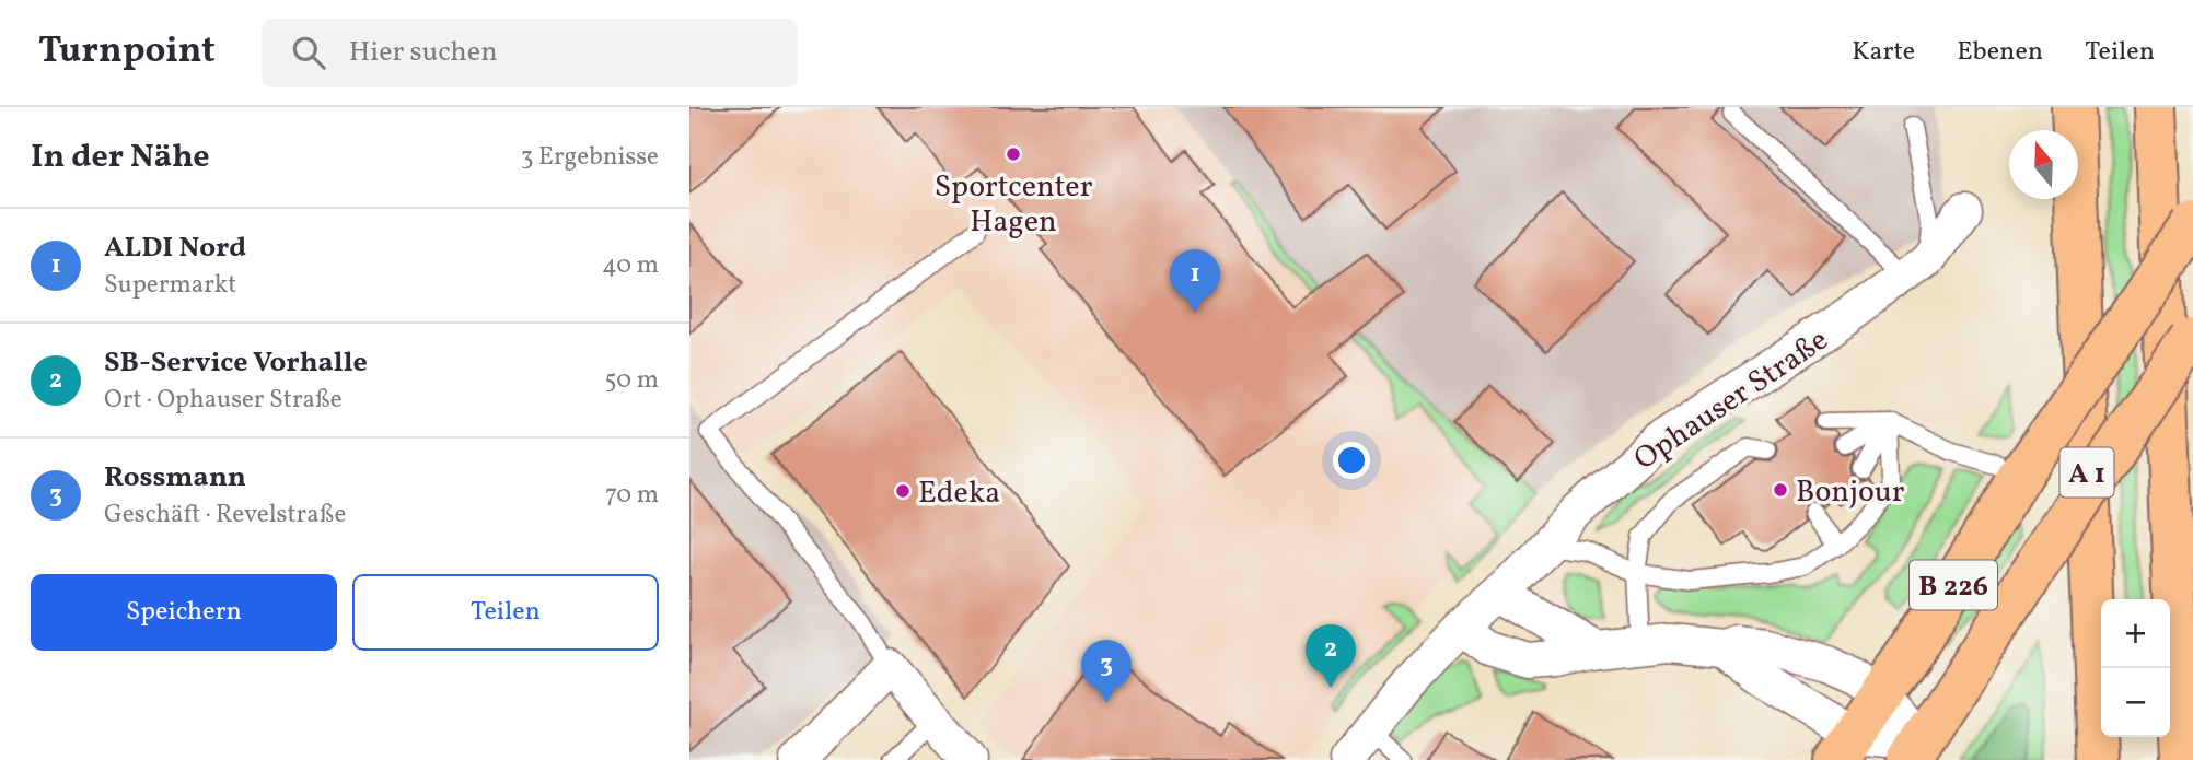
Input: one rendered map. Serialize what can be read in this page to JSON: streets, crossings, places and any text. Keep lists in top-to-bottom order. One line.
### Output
{"streets":{"main road":["A 1","B 226"],"street":["Ophauser Straße"]},"places":["Sportcenter Hagen","Bonjour","Edeka"],"north":"top","page":{"header":"Turnpoint","search":"Hier suchen","nav":["Karte","Ebenen","Teilen"],"heading":["In der Nähe","3 Ergebnisse"],"list":[{"mark":"1","name":"ALDI Nord","note":"Supermarkt","value":"40 m"},{"mark":"2","name":"SB-Service Vorhalle","note":"Ort · Ophauser Straße","value":"50 m"},{"mark":"3","name":"Rossmann","note":"Geschäft · Revelstraße","value":"70 m"}],"pins":["1","2","3"],"buttons":["Speichern","Teilen"],"map_buttons":["+","−"]}}
